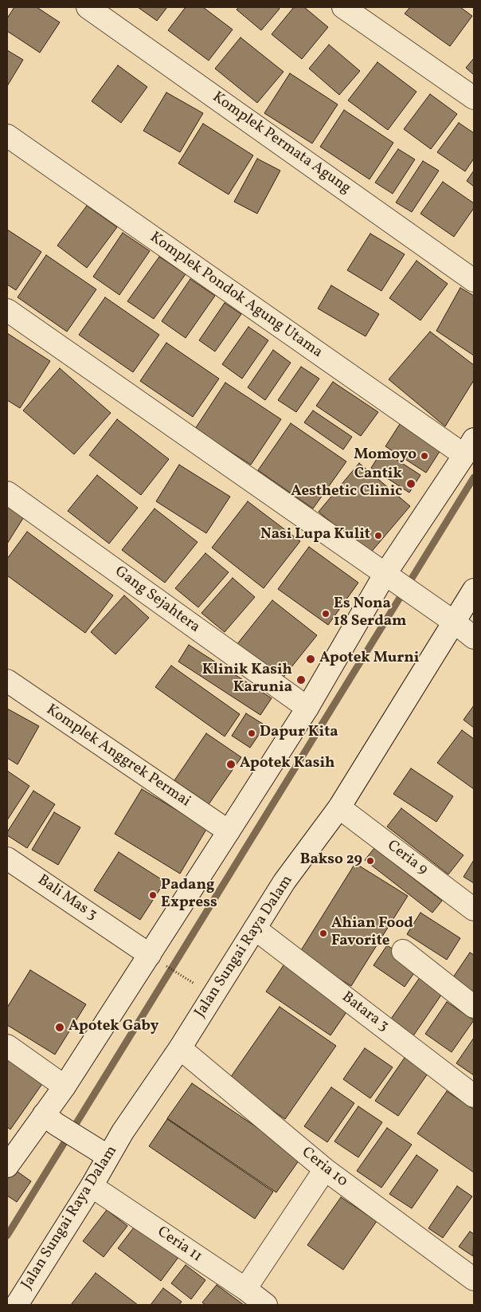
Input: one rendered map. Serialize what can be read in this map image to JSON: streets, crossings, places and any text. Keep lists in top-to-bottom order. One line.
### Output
{"streets":{"street":["Komplek Permata Agung","Komplek Pondok Agung Utama","Gang Sejahtera","Komplek Anggrek Permai","Ceria 9","Bali Mas 3","Jalan Sungai Raya Dalam","Batara 3","Ceria 10","Ceria 11"]},"crossings":[["Ceria 9","Jalan Sungai Raya Dalam"],["Jalan Sungai Raya Dalam","Batara 3"],["Jalan Sungai Raya Dalam","Ceria 10"],["Jalan Sungai Raya Dalam","Ceria 11"]],"places":["Momoyo","Cantik Aesthetic Clinic","Nasi Lupa Kulit","Es Nona 18 Serdam","Apotek Murni","Klinik Kasih Karunia","Dapur Kita","Apotek Kasih","Bakso 29","Padang Express","Ahian Food Favorite","Apotek Gaby"]}
